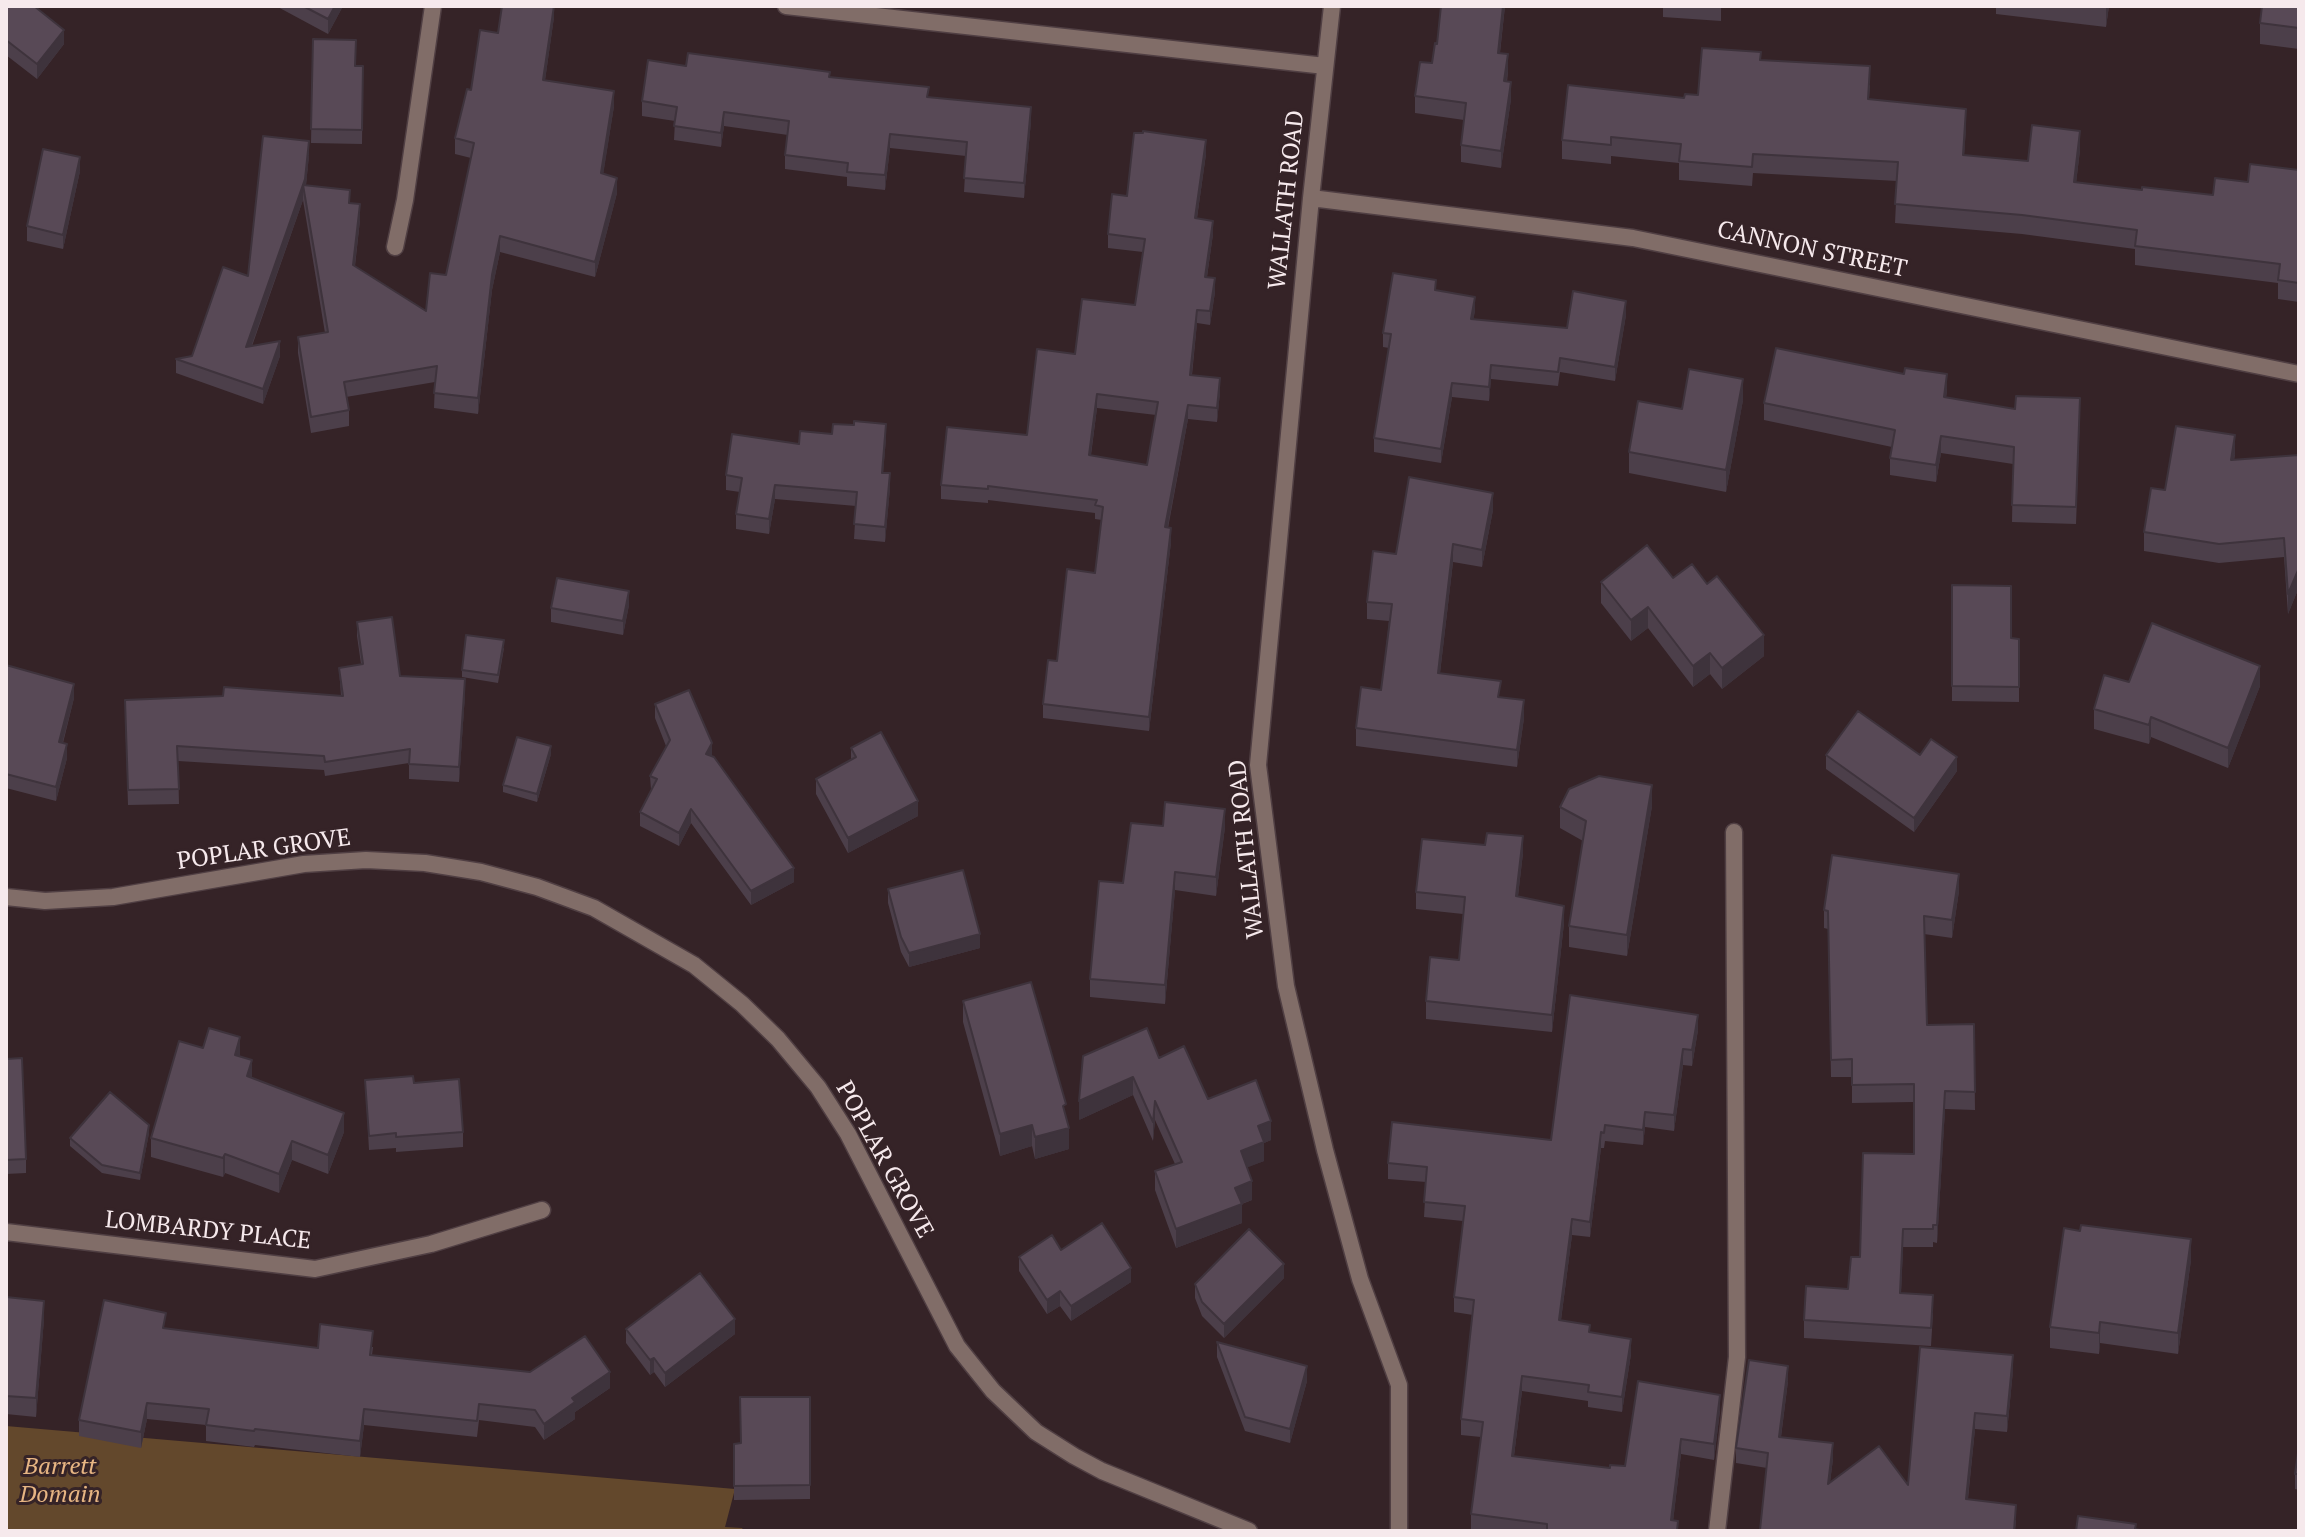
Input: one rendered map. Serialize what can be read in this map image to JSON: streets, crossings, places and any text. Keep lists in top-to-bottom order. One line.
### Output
{"streets":{"street":["WALLATH ROAD","CANNON STREET","POPLAR GROVE","LOMBARDY PLACE"]},"crossings":[["WALLATH ROAD","CANNON STREET"]],"parks":["Barrett Domain"]}
